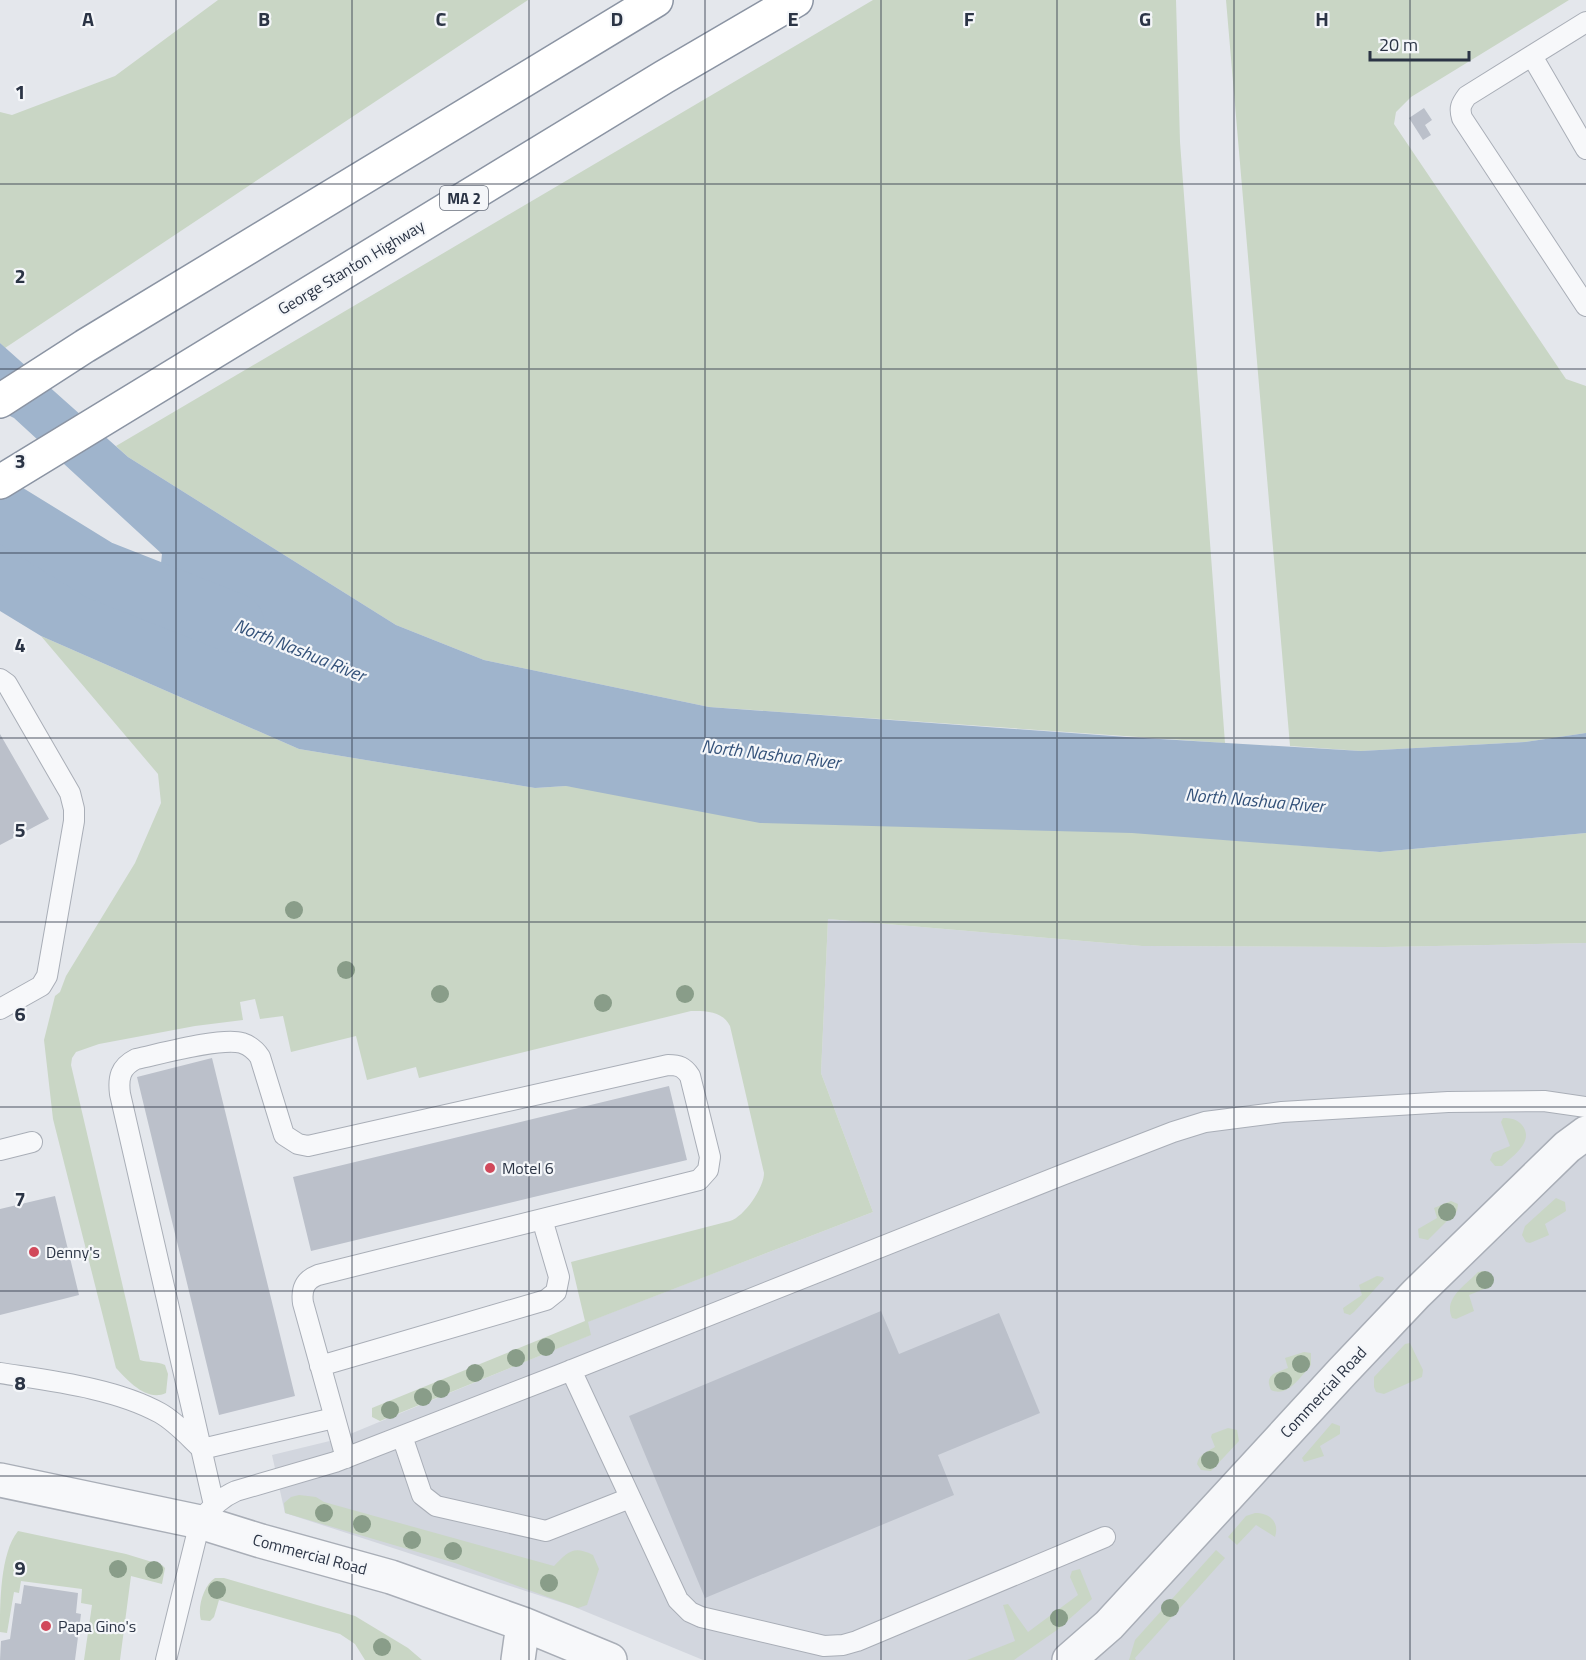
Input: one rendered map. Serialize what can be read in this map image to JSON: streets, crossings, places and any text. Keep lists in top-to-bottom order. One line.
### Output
{"streets":{"highway":["MA 2","George Stanton Highway"],"street":["Commercial Road"]},"water":["North Nashua River"],"places":["Motel 6","Denny's","Papa Gino's"],"scale_bar":"20 m","grid":{"columns":["A","B","C","D","E","F","G","H"],"rows":["1","2","3","4","5","6","7","8","9"]}}
